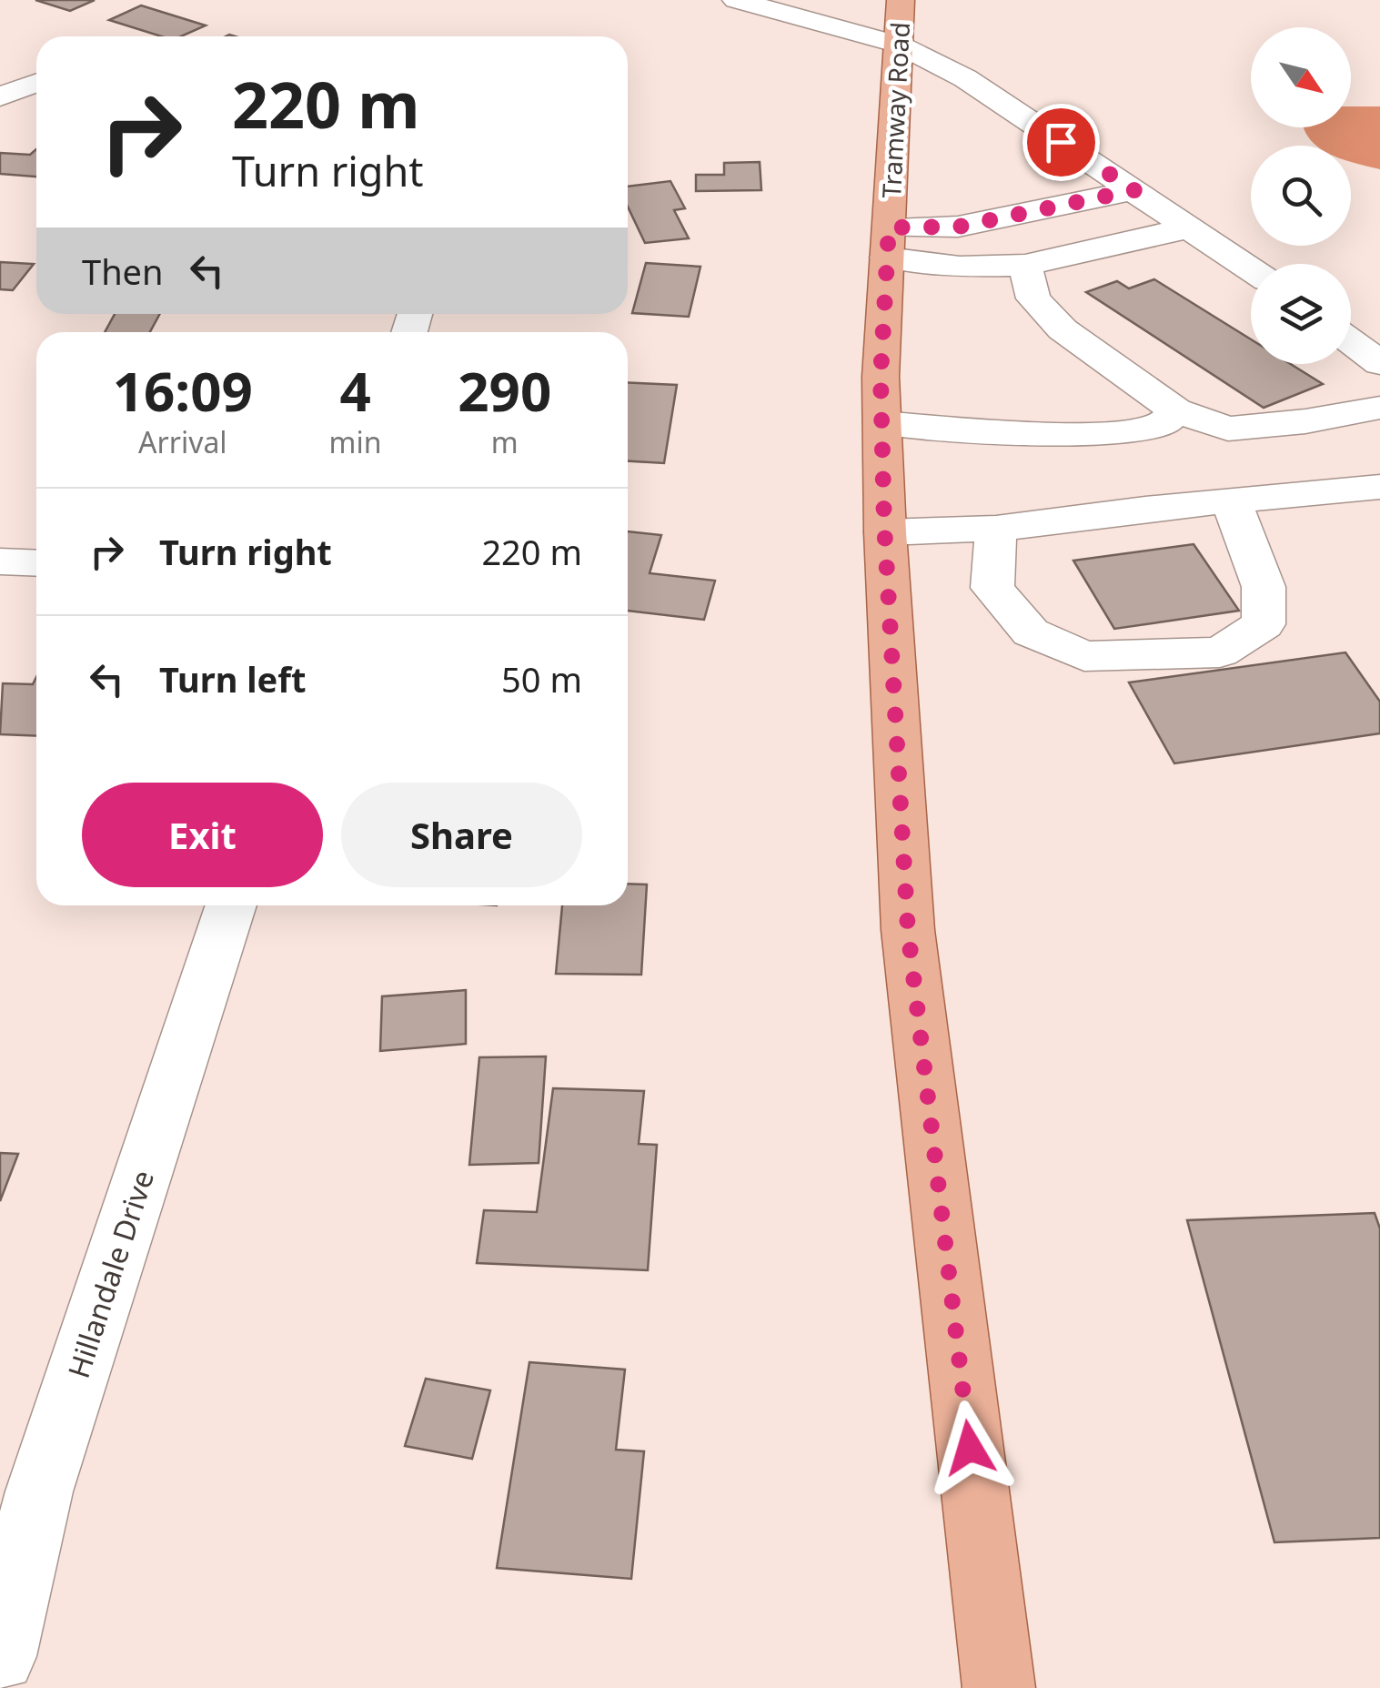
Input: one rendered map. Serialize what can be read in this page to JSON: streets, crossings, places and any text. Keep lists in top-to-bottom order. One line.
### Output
{"streets":{"main road":["Tramway Road"],"street":["Hillandale Drive"]},"north":"bottom right","page":{"turn":["220 m","Turn right"],"then":"Then","eta":["16:09","Arrival","4","min","290","m"],"list":[{"name":"Turn right","value":"220 m"},{"name":"Turn left","value":"50 m"}],"buttons":["Exit","Share"]}}
